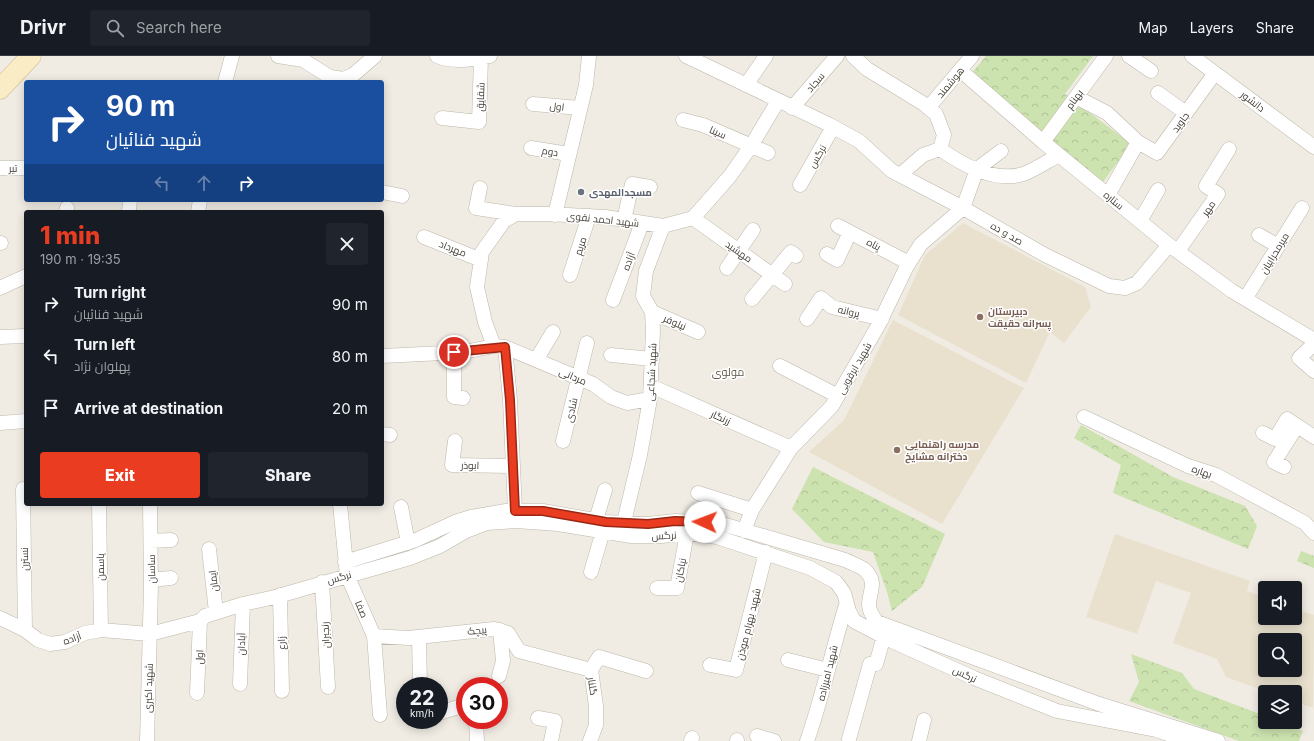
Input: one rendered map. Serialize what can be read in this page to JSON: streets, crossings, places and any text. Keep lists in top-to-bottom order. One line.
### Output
{"streets":{"street":["سجاد","هوشمند","شقایق","بهنام","دانشور","اول","جاوید","سینا","دوم","نرگس","تیر","ستاره","مهر","شهید احمد نقوی","صد و ده","پناه","مریم","مهرداد","مهشید","میرمحرابیان","آزاده","پروانه","نیلوفر","شهید ابرقویی","شهید شجاعی","مردانی","شادی","زرنگار","ابوذر","بهاره","نسترن","یاسمن","ساسان","نیاکان","ایمان","صفا","شهید بهرام موذن","پیچک","رنجبران","زارع","آبادان","شهید امیرزاده","گلنار","شهید اکبری"]},"crossings":[["سجاد","صد و ده"],["هوشمند","ستاره"],["بهنام","جاوید"],["بهنام","ستاره"],["دانشور","جاوید"],["اول","نرگس"],["نرگس","صد و ده"],["نرگس","آزاده"],["نرگس","شهید ابرقویی"],["نرگس","شهید شجاعی"],["نرگس","ساسان"],["نرگس","نیاکان"],["نرگس","ایمان"],["نرگس","صفا"],["نرگس","شهید بهرام موذن"],["نرگس","رنجبران"],["نرگس","زارع"],["نرگس","آبادان"],["نرگس","شهید امیرزاده"],["نرگس","شهید اکبری"],["ستاره","مهر"],["ستاره","صد و ده"],["مهر","صد و ده"],["شهید احمد نقوی","مریم"],["شهید احمد نقوی","مهشید"],["شهید احمد نقوی","آزاده"],["شهید احمد نقوی","شهید شجاعی"],["صد و ده","شهید ابرقویی"],["پناه","شهید ابرقویی"],["آزاده","نسترن"],["آزاده","یاسمن"],["آزاده","ساسان"],["آزاده","شهید اکبری"],["پروانه","شهید ابرقویی"],["نیلوفر","شهید شجاعی"],["شهید ابرقویی","زرنگار"],["شهید شجاعی","مردانی"],["شهید شجاعی","زرنگار"],["مردانی","شادی"],["مردانی","زرنگار"],["ساسان","شهید اکبری"],["صفا","پیچک"],["پیچک","گلنار"]],"districts":["مولوی"],"places":["مسجدالمهدی","دبیرستان پسرانه حقیقت","مدرسه راهنمایی دخترانه مشایخ"],"page":{"header":"Drivr","search":"Search here","nav":["Map","Layers","Share"],"turn":["90 m","شهید فنائیان"],"heading":["1 min","190 m · 19:35"],"list":[{"name":"Turn right","note":"شهید فنائیان","value":"90 m"},{"name":"Turn left","note":"پهلوان نژاد","value":"80 m"},{"name":"Arrive at destination","value":"20 m"}],"buttons":["Exit","Share"],"speed":"22 km/h","limit":"30"}}
